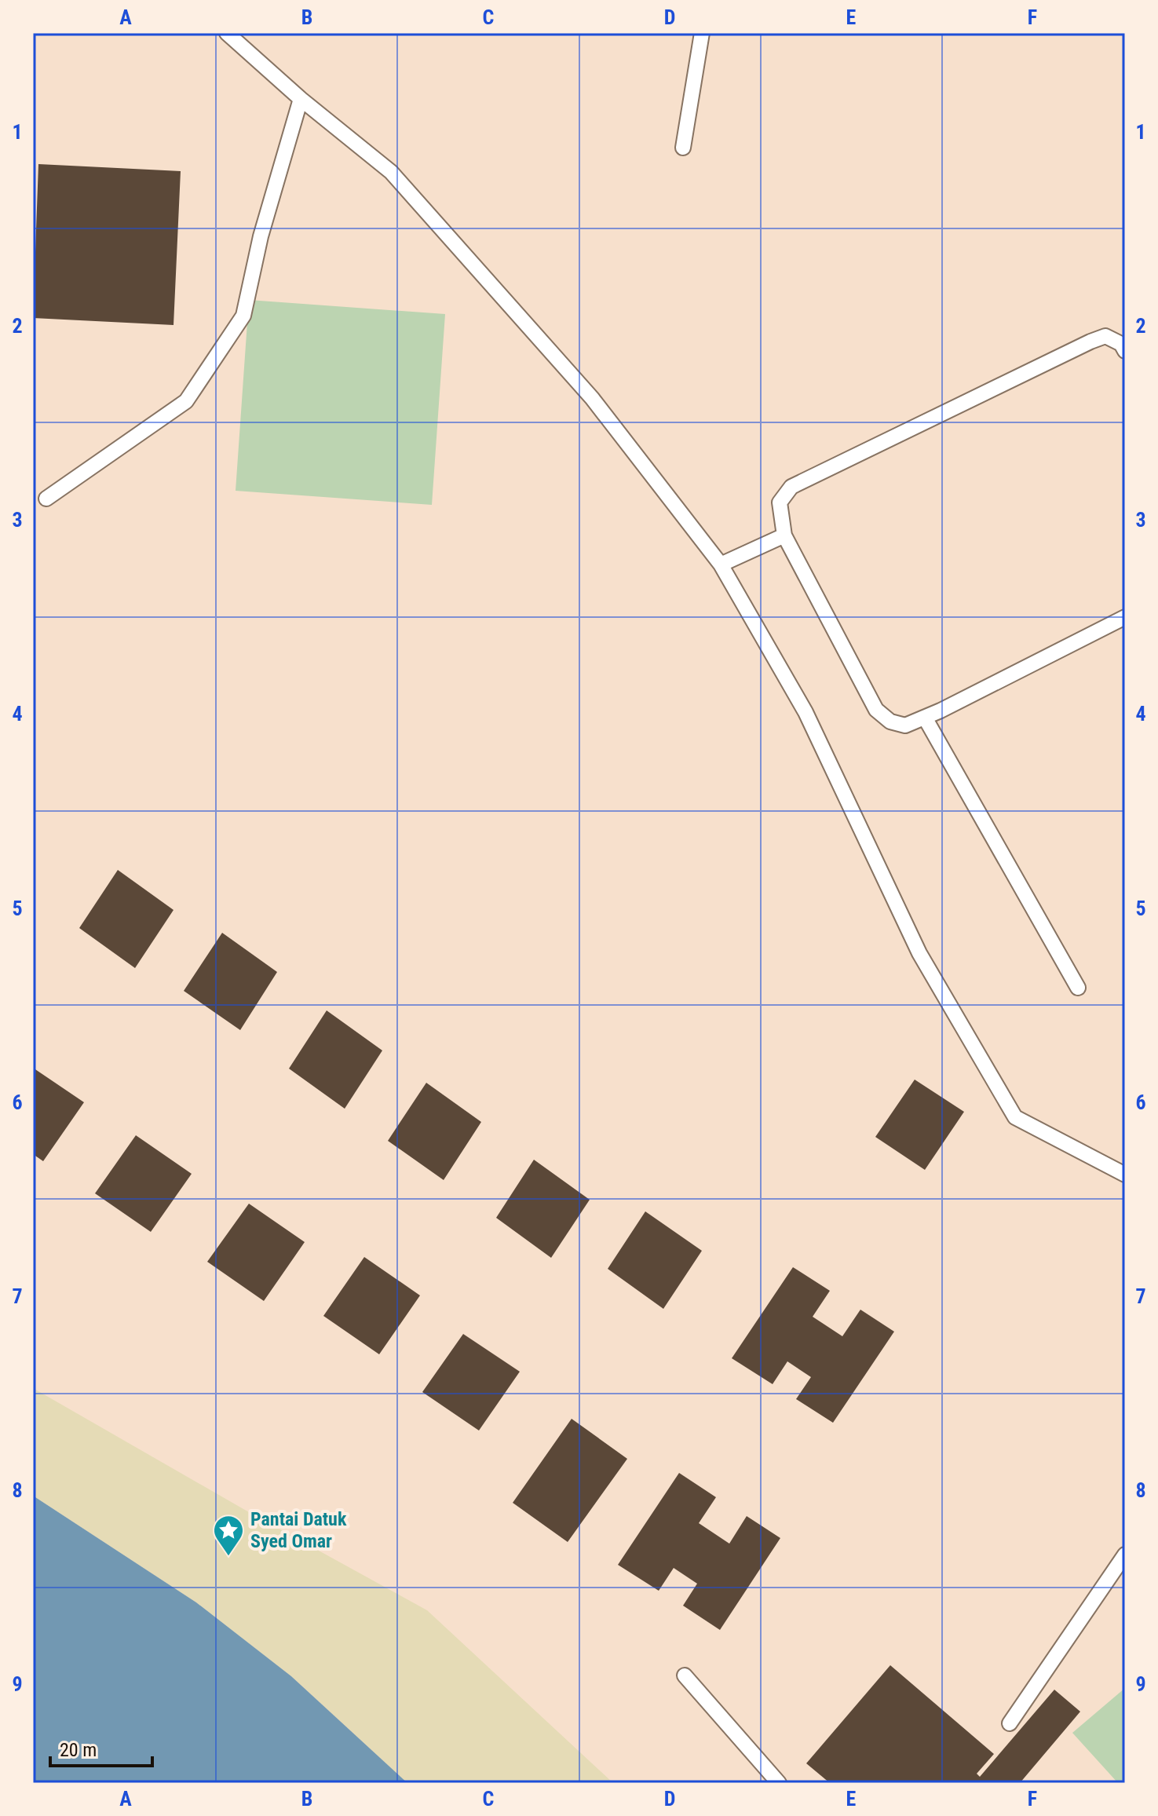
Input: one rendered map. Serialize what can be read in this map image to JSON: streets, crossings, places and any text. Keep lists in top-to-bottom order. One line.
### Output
{"places":{"place":["Pantai Datuk Syed Omar"]},"scale_bar":"20 m","grid":{"columns":["A","B","C","D","E","F"],"rows":["1","2","3","4","5","6","7","8","9"]}}
